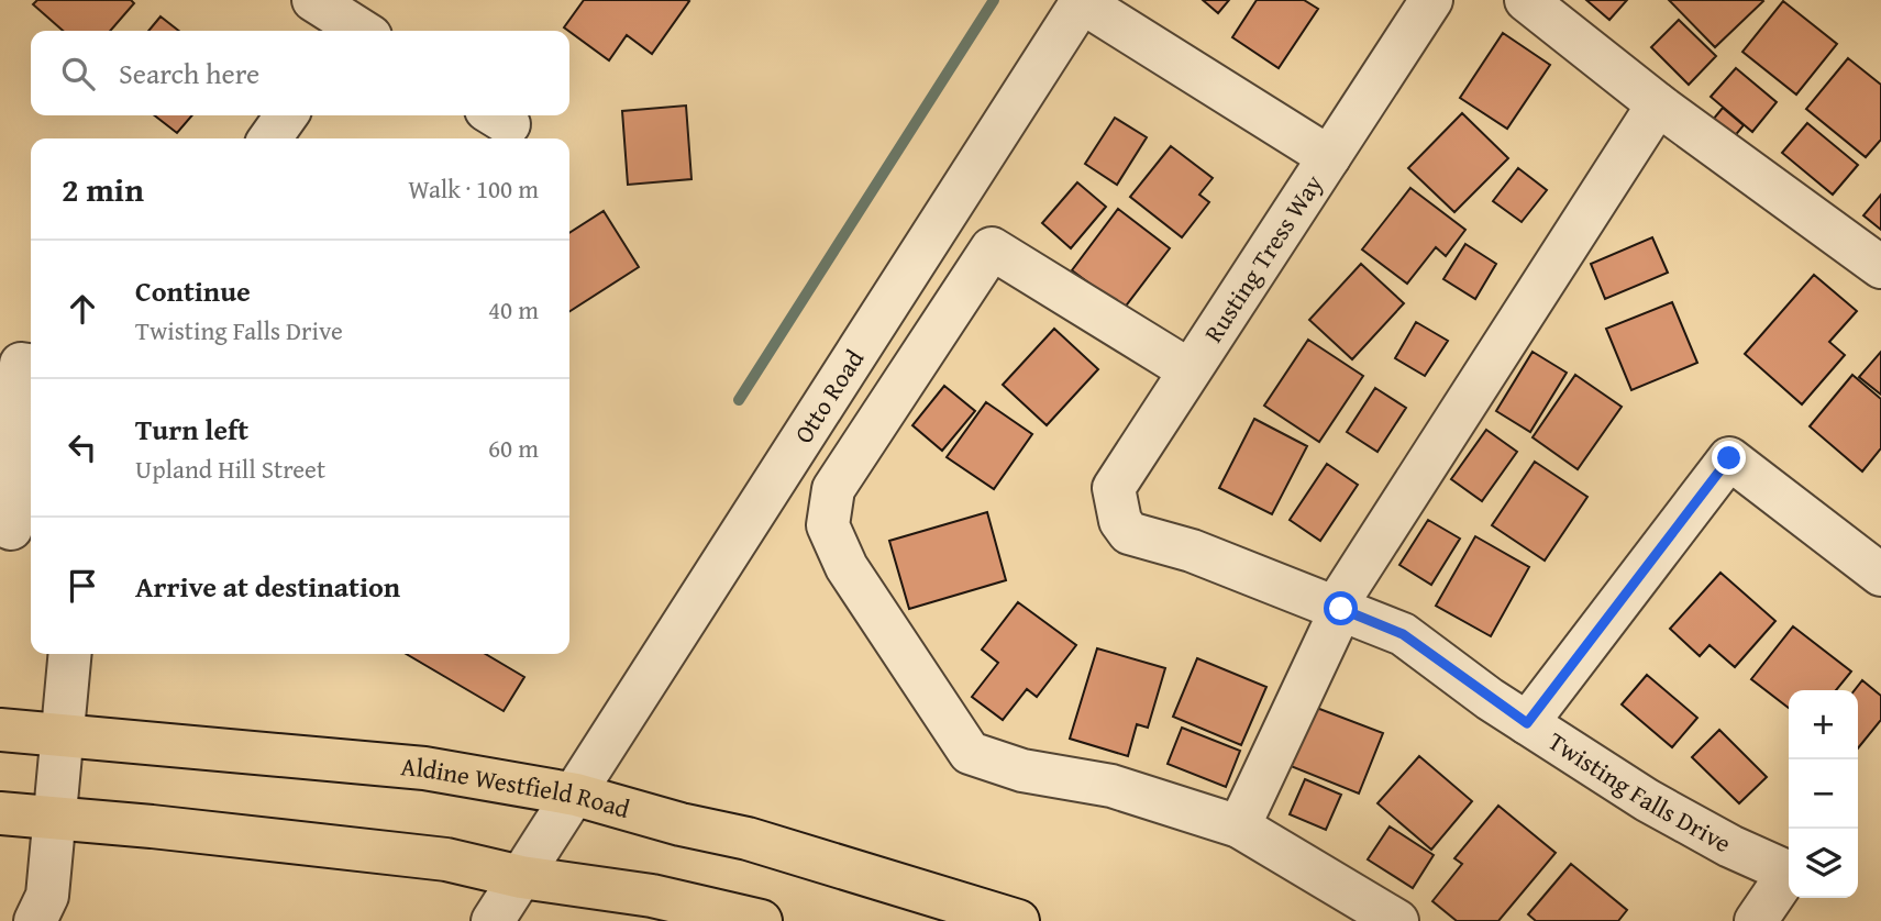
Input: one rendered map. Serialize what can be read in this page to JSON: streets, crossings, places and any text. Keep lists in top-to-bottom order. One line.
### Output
{"streets":{"main road":["Aldine Westfield Road"],"street":["Rusting Tress Way","Otto Road","Twisting Falls Drive"]},"crossings":[["Rusting Tress Way","Twisting Falls Drive"],["Otto Road","Aldine Westfield Road"]],"page":{"search":"Search here","heading":["2 min","Walk · 100 m"],"list":[["Continue","Twisting Falls Drive","40 m"],["Turn left","Upland Hill Street","60 m"],"Arrive at destination"],"map_buttons":["+","−"]}}
